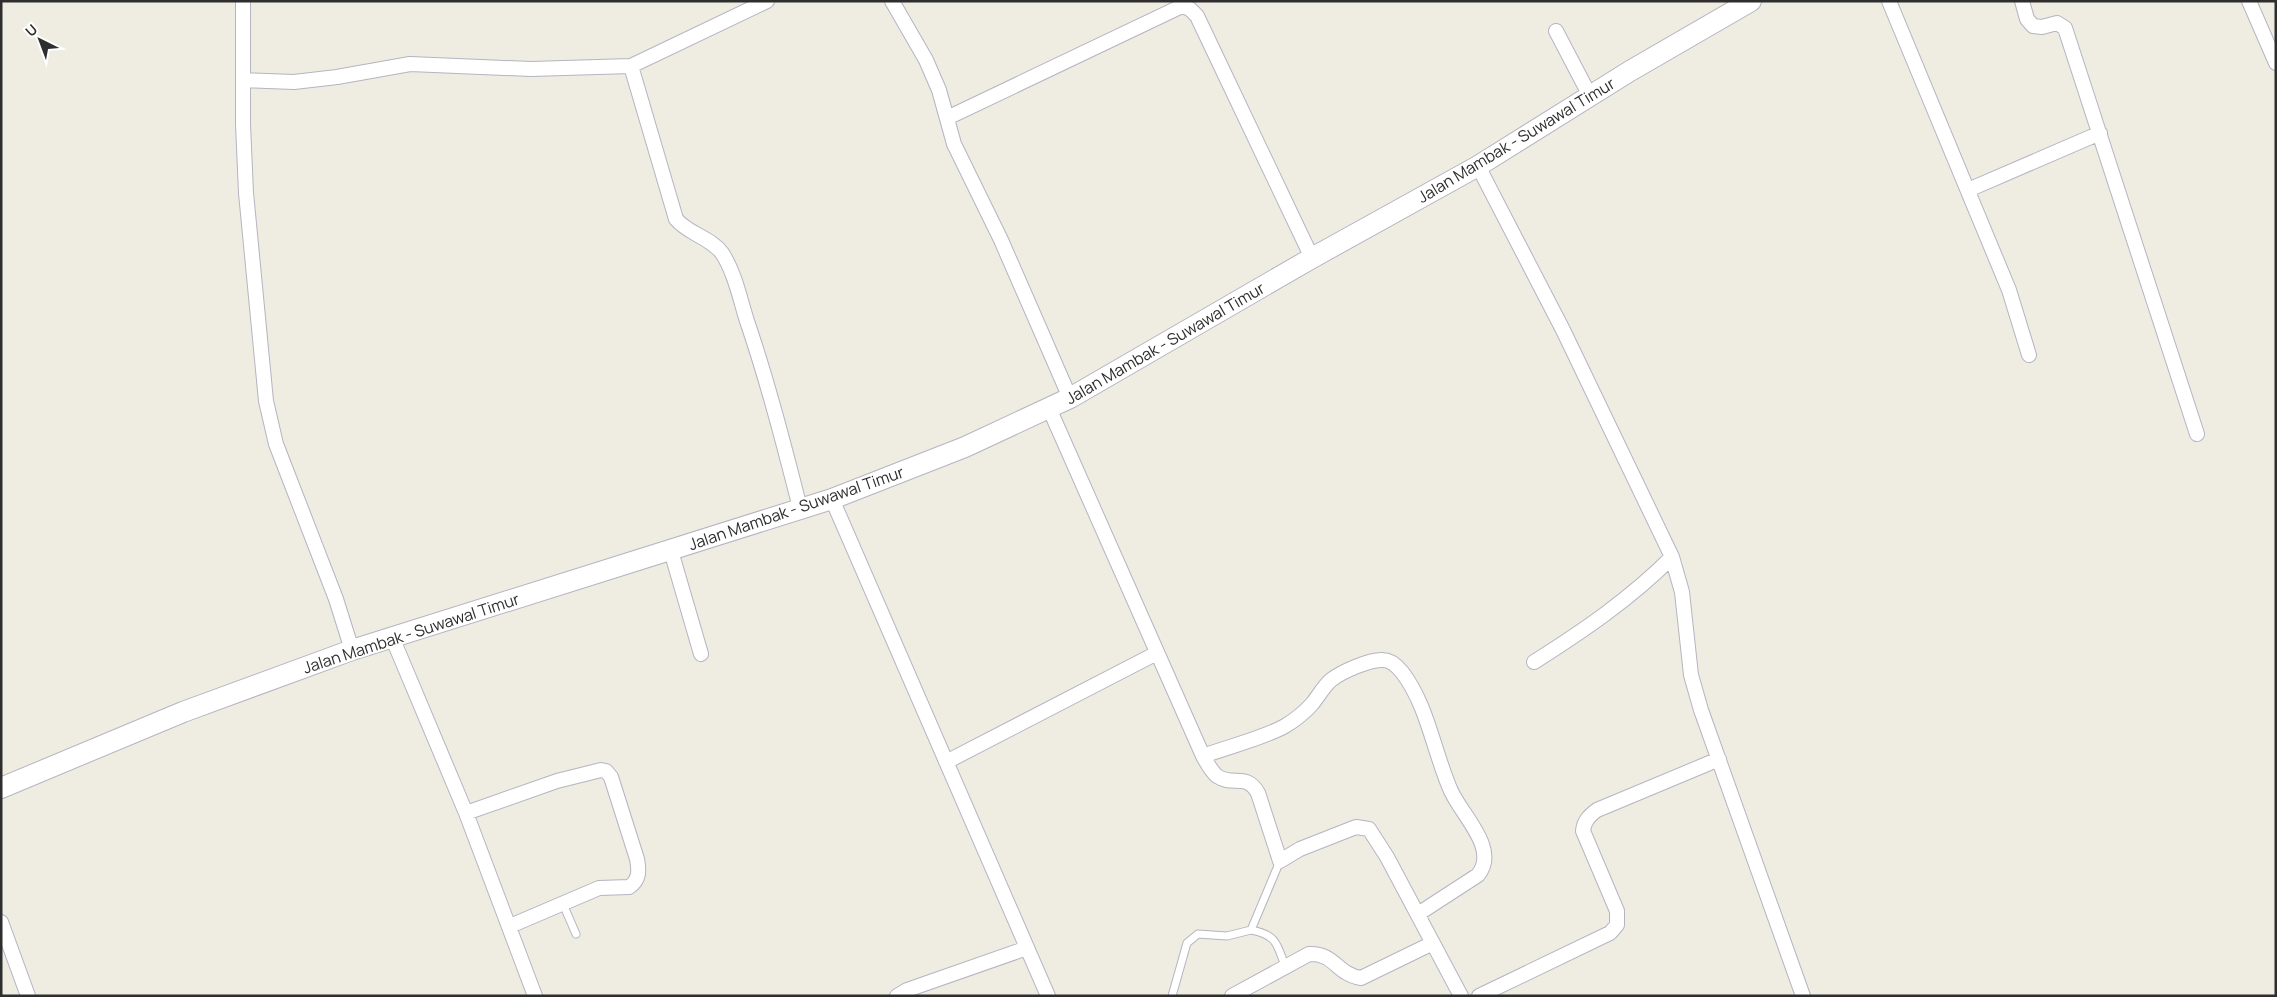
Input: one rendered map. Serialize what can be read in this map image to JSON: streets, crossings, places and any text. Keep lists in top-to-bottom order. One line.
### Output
{"streets":{"street":["Jalan Mambak - Suwawal Timur"]},"north":"top left"}
